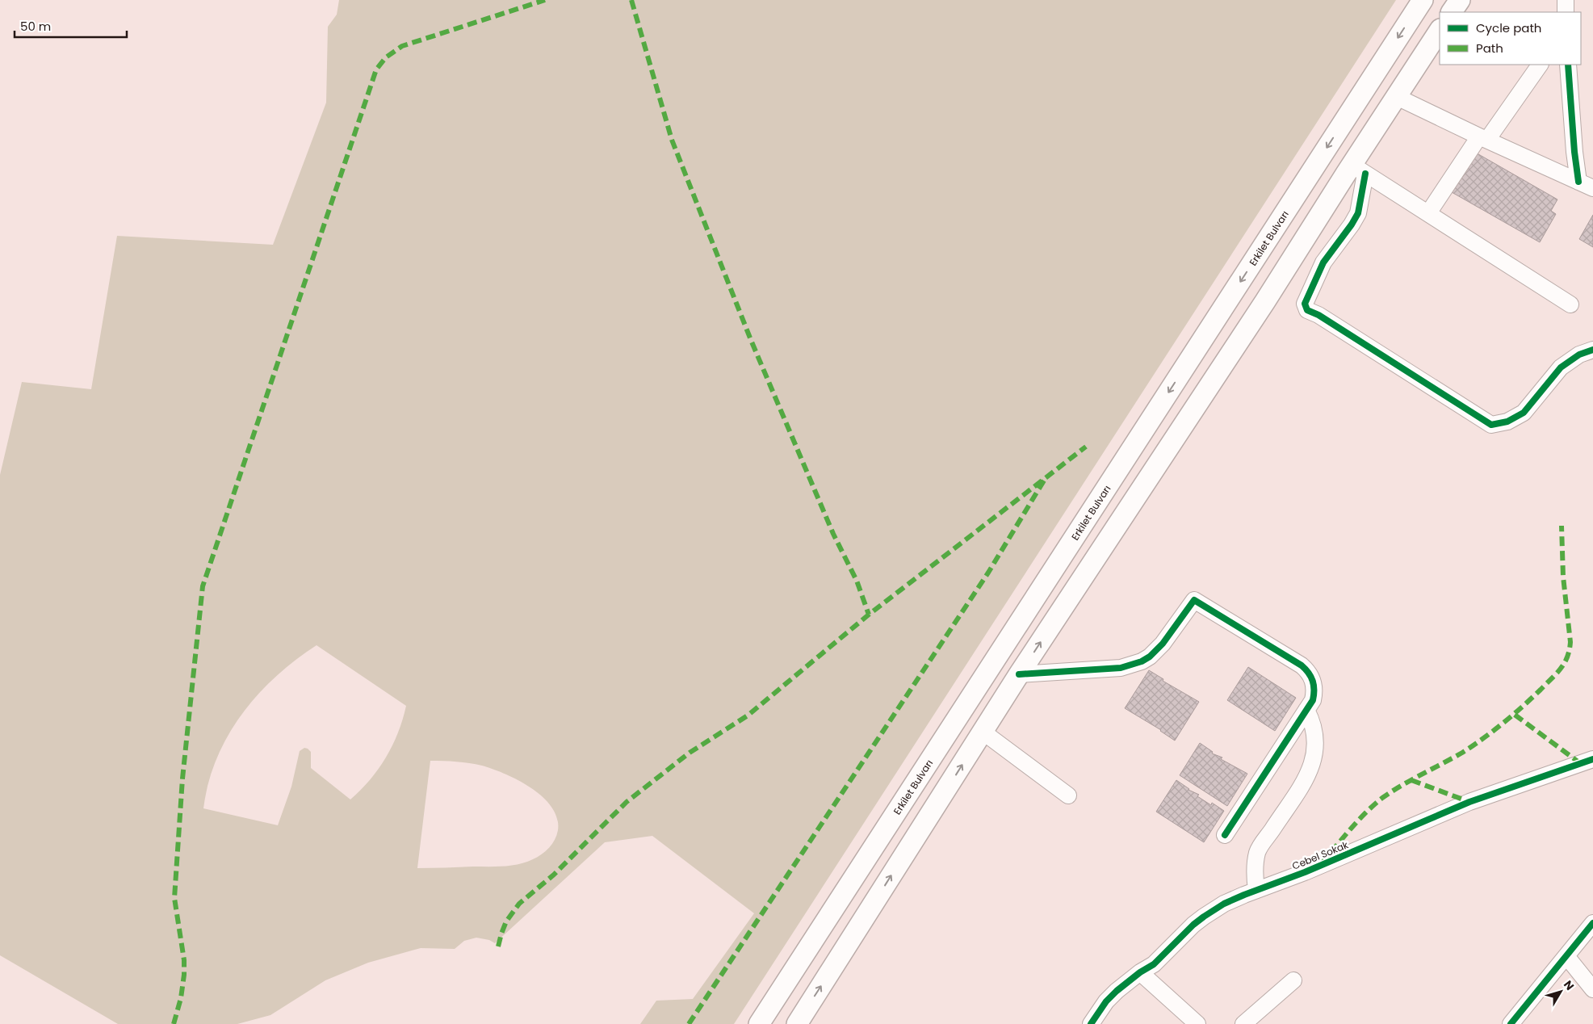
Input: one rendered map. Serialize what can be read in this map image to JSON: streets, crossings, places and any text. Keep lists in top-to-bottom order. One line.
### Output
{"streets":{"main road":["Erkilet Bulvarı"],"street":["Cebel Sokak"]},"legend":["Cycle path","Path"],"scale_bar":"50 m","north":"top right"}
